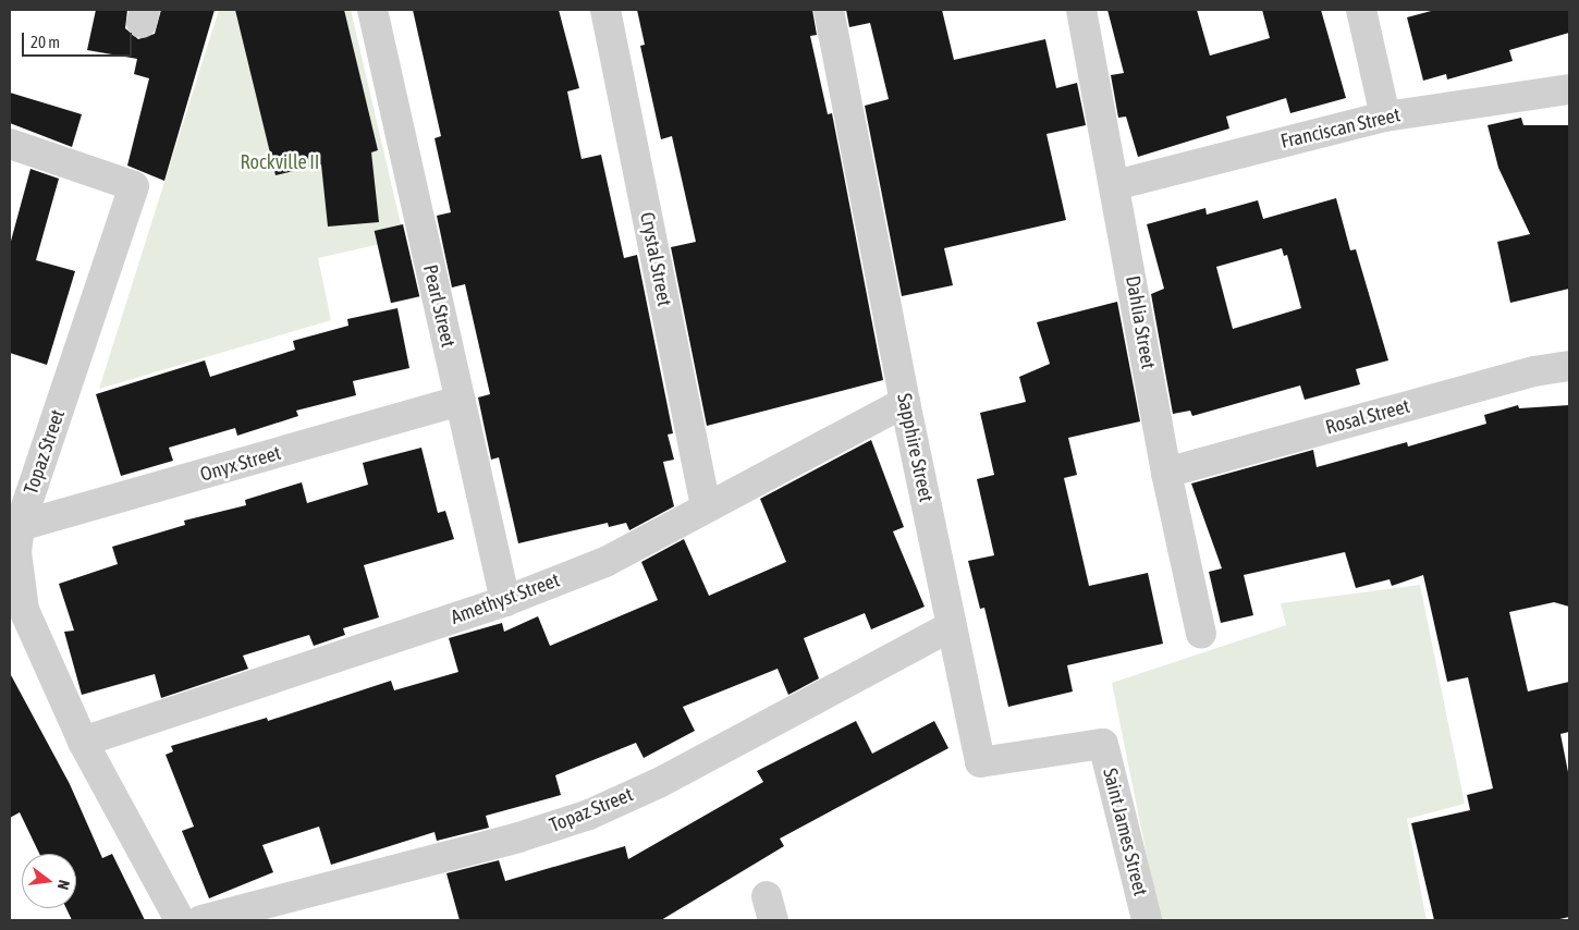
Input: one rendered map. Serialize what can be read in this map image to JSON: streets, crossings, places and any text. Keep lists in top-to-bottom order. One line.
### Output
{"streets":{"street":["Franciscan Street","Crystal Street","Pearl Street","Dahlia Street","Rosal Street","Sapphire Street","Topaz Street","Onyx Street","Amethyst Street","Saint James Street"]},"crossings":[["Franciscan Street","Dahlia Street"],["Crystal Street","Amethyst Street"],["Pearl Street","Onyx Street"],["Pearl Street","Amethyst Street"],["Dahlia Street","Rosal Street"],["Sapphire Street","Topaz Street"],["Sapphire Street","Amethyst Street"],["Sapphire Street","Saint James Street"],["Topaz Street","Onyx Street"],["Topaz Street","Amethyst Street"]],"parks":["Rockville II"],"scale_bar":"20 m","north":"right"}
